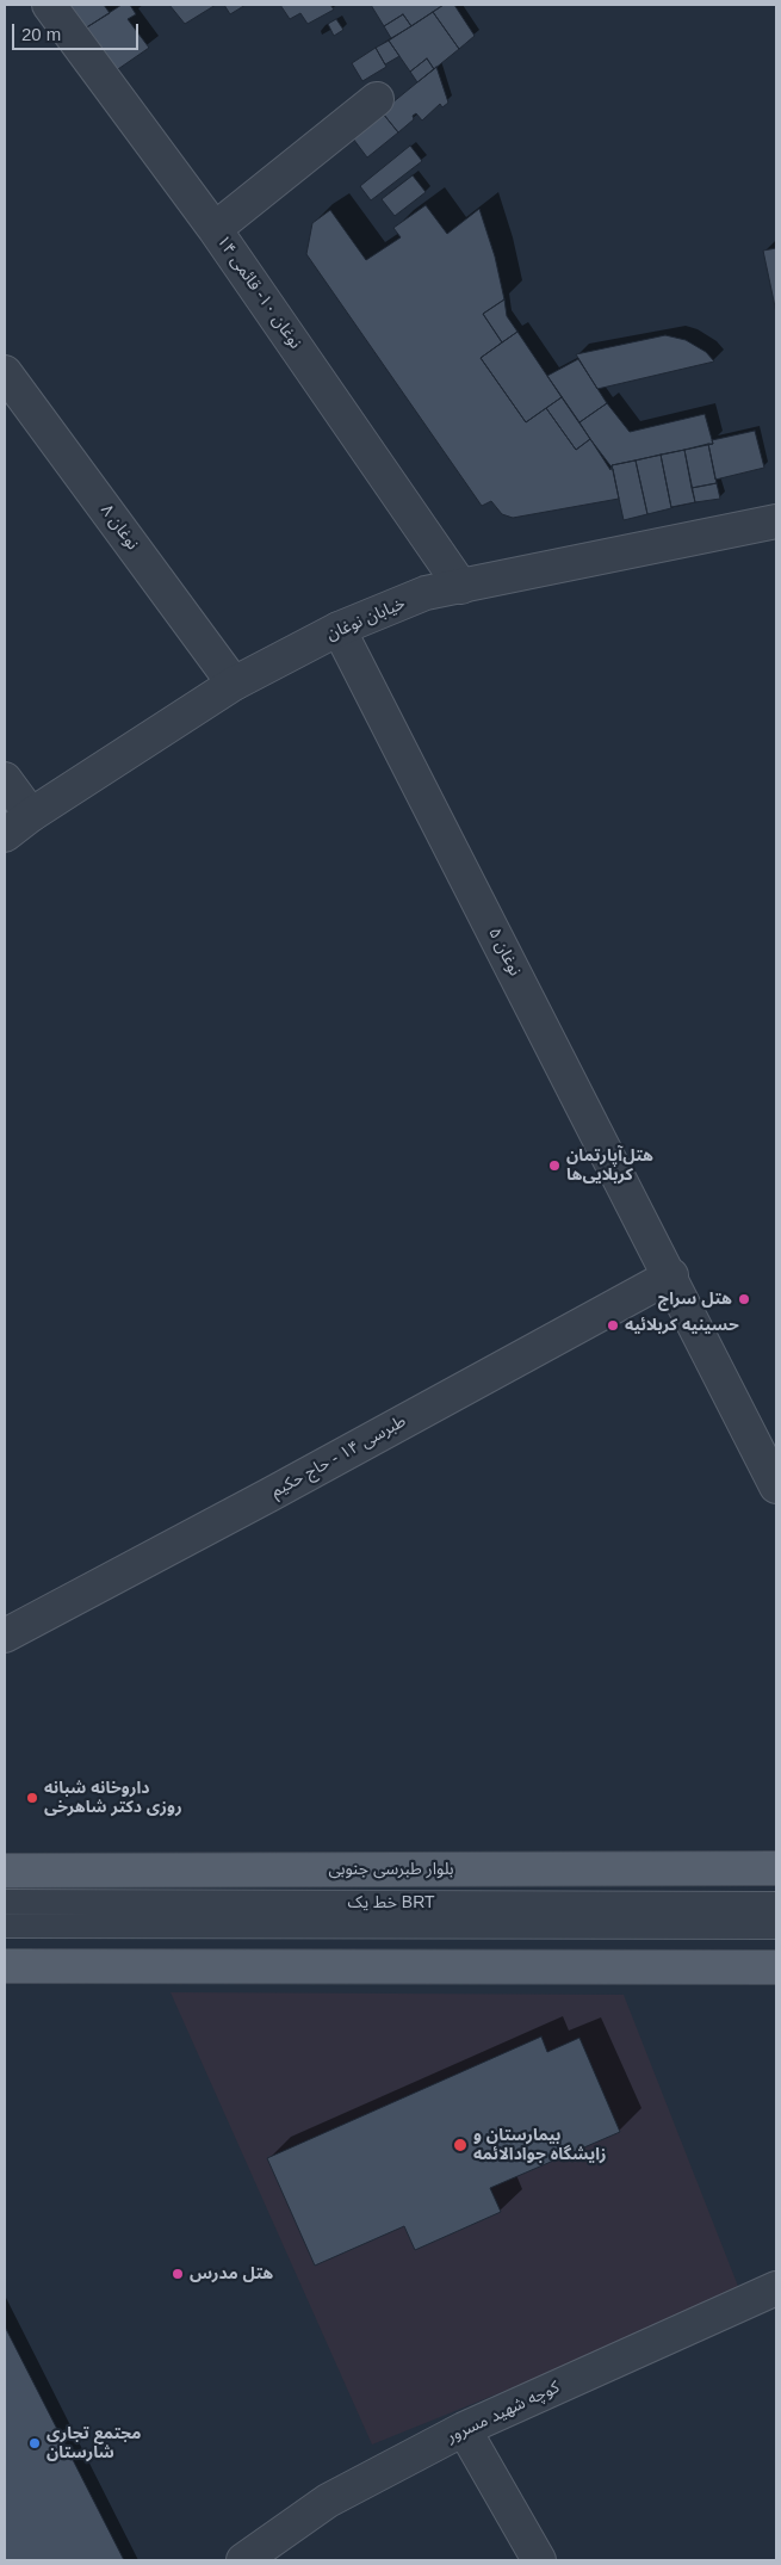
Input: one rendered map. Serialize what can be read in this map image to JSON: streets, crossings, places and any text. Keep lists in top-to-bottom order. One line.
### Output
{"streets":{"main road":["بلوار طبرسی جنوبی"],"street":["نوغان ۱۰- قائمی ۱۴","نوغان ۸","خیابان نوغان","نوغان ۵","طبرسی ۱۴ - حاج حکیم","کوچه شهید مسرور"],"lane":["خط یک BRT"]},"crossings":[["نوغان ۱۰- قائمی ۱۴","خیابان نوغان"],["نوغان ۸","خیابان نوغان"],["خیابان نوغان","نوغان ۵"],["نوغان ۵","طبرسی ۱۴ - حاج حکیم"]],"places":["هتل‌آپارتمان کربلایی‌ها","هتل سراج","حسینیه کربلائیه","داروخانه شبانه روزی دکتر شاهرخی","بیمارستان و زایشگاه جوادالائمه","هتل مدرس","مجتمع تجاری شارستان"],"scale_bar":"20 m"}
